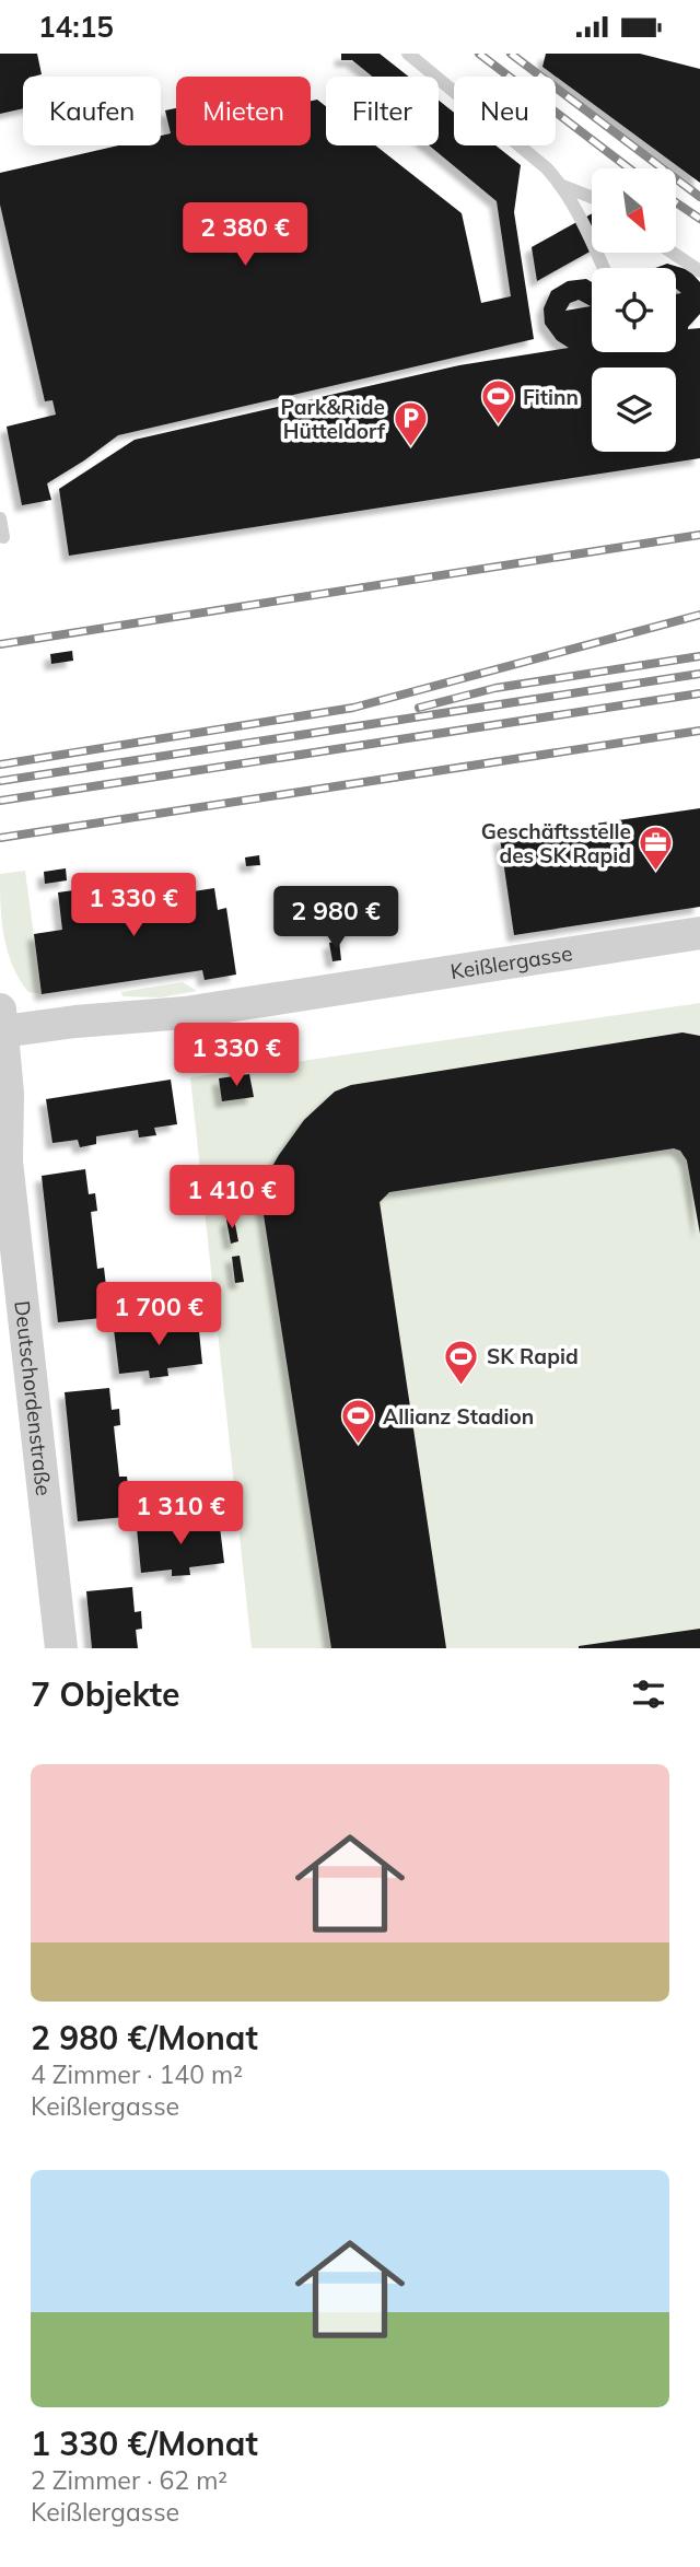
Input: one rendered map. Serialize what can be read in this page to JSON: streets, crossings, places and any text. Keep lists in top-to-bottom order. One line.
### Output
{"streets":{"street":["Keißlergasse","Deutschordenstraße"]},"crossings":[["Keißlergasse","Deutschordenstraße"]],"places":{"sports":["Fitinn","SK Rapid","Allianz Stadion"],"parking":["Park&Ride Hütteldorf"],"office":["Geschäftsstelle des SK Rapid"]},"north":"bottom right","page":{"status":"14:15","chip":["Kaufen","Mieten","Filter","Neu"],"price":["2 380 €","1 330 €","2 980 €","1 330 €","1 410 €","1 700 €","1 310 €"],"heading":"7 Objekte","list":[{"name":"2 980 €/Monat","note":"4 Zimmer · 140 m² · Keißlergasse"},{"name":"1 330 €/Monat","note":"2 Zimmer · 62 m² · Keißlergasse"}]}}
